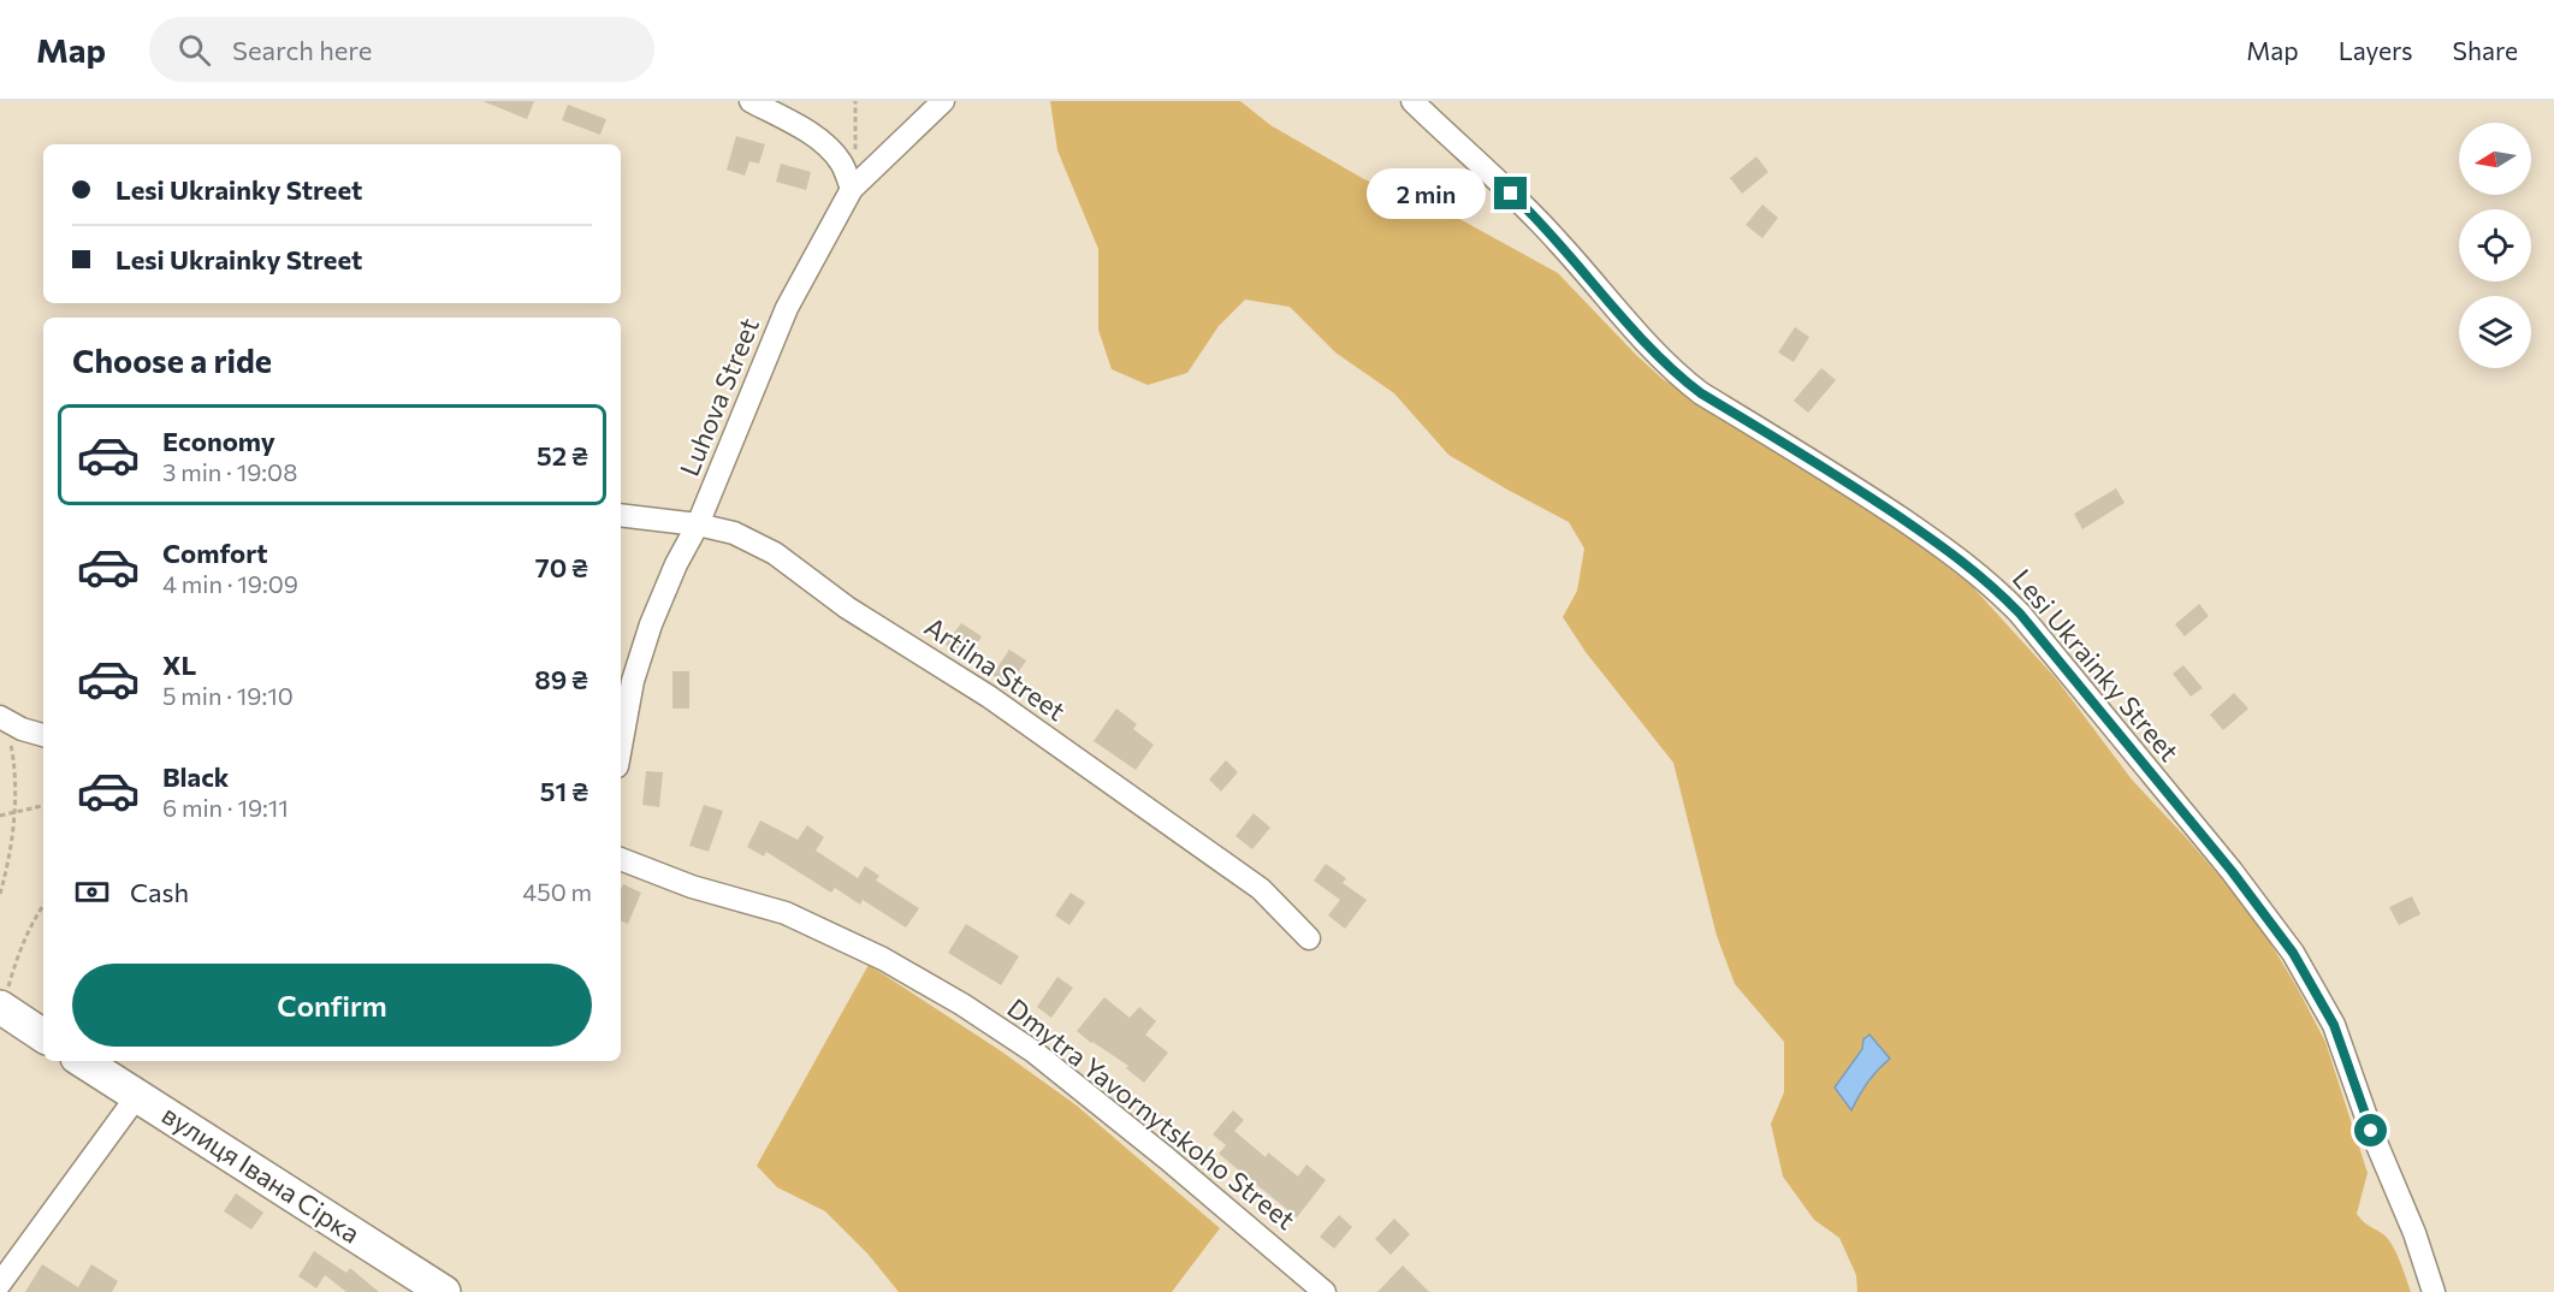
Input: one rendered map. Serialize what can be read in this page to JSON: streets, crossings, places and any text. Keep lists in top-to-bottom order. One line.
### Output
{"streets":{"street":["Luhova Street","Lesi Ukrainky Street","Artilna Street","Dmytra Yavornytskoho Street","вулиця Івана Сірка"]},"crossings":[["Luhova Street","Artilna Street"]],"north":"left","page":{"header":"Map","search":"Search here","nav":["Map","Layers","Share"],"banner":["Lesi Ukrainky Street","Lesi Ukrainky Street"],"bubble":"2 min","heading":"Choose a ride","list":[{"name":"Economy","note":"3 min · 19:08","value":"52 ₴"},{"name":"Comfort","note":"4 min · 19:09","value":"70 ₴"},{"name":"XL","note":"5 min · 19:10","value":"89 ₴"},{"name":"Black","note":"6 min · 19:11","value":"51 ₴"}],"pay":["Cash","450 m"],"buttons":"Confirm"}}
